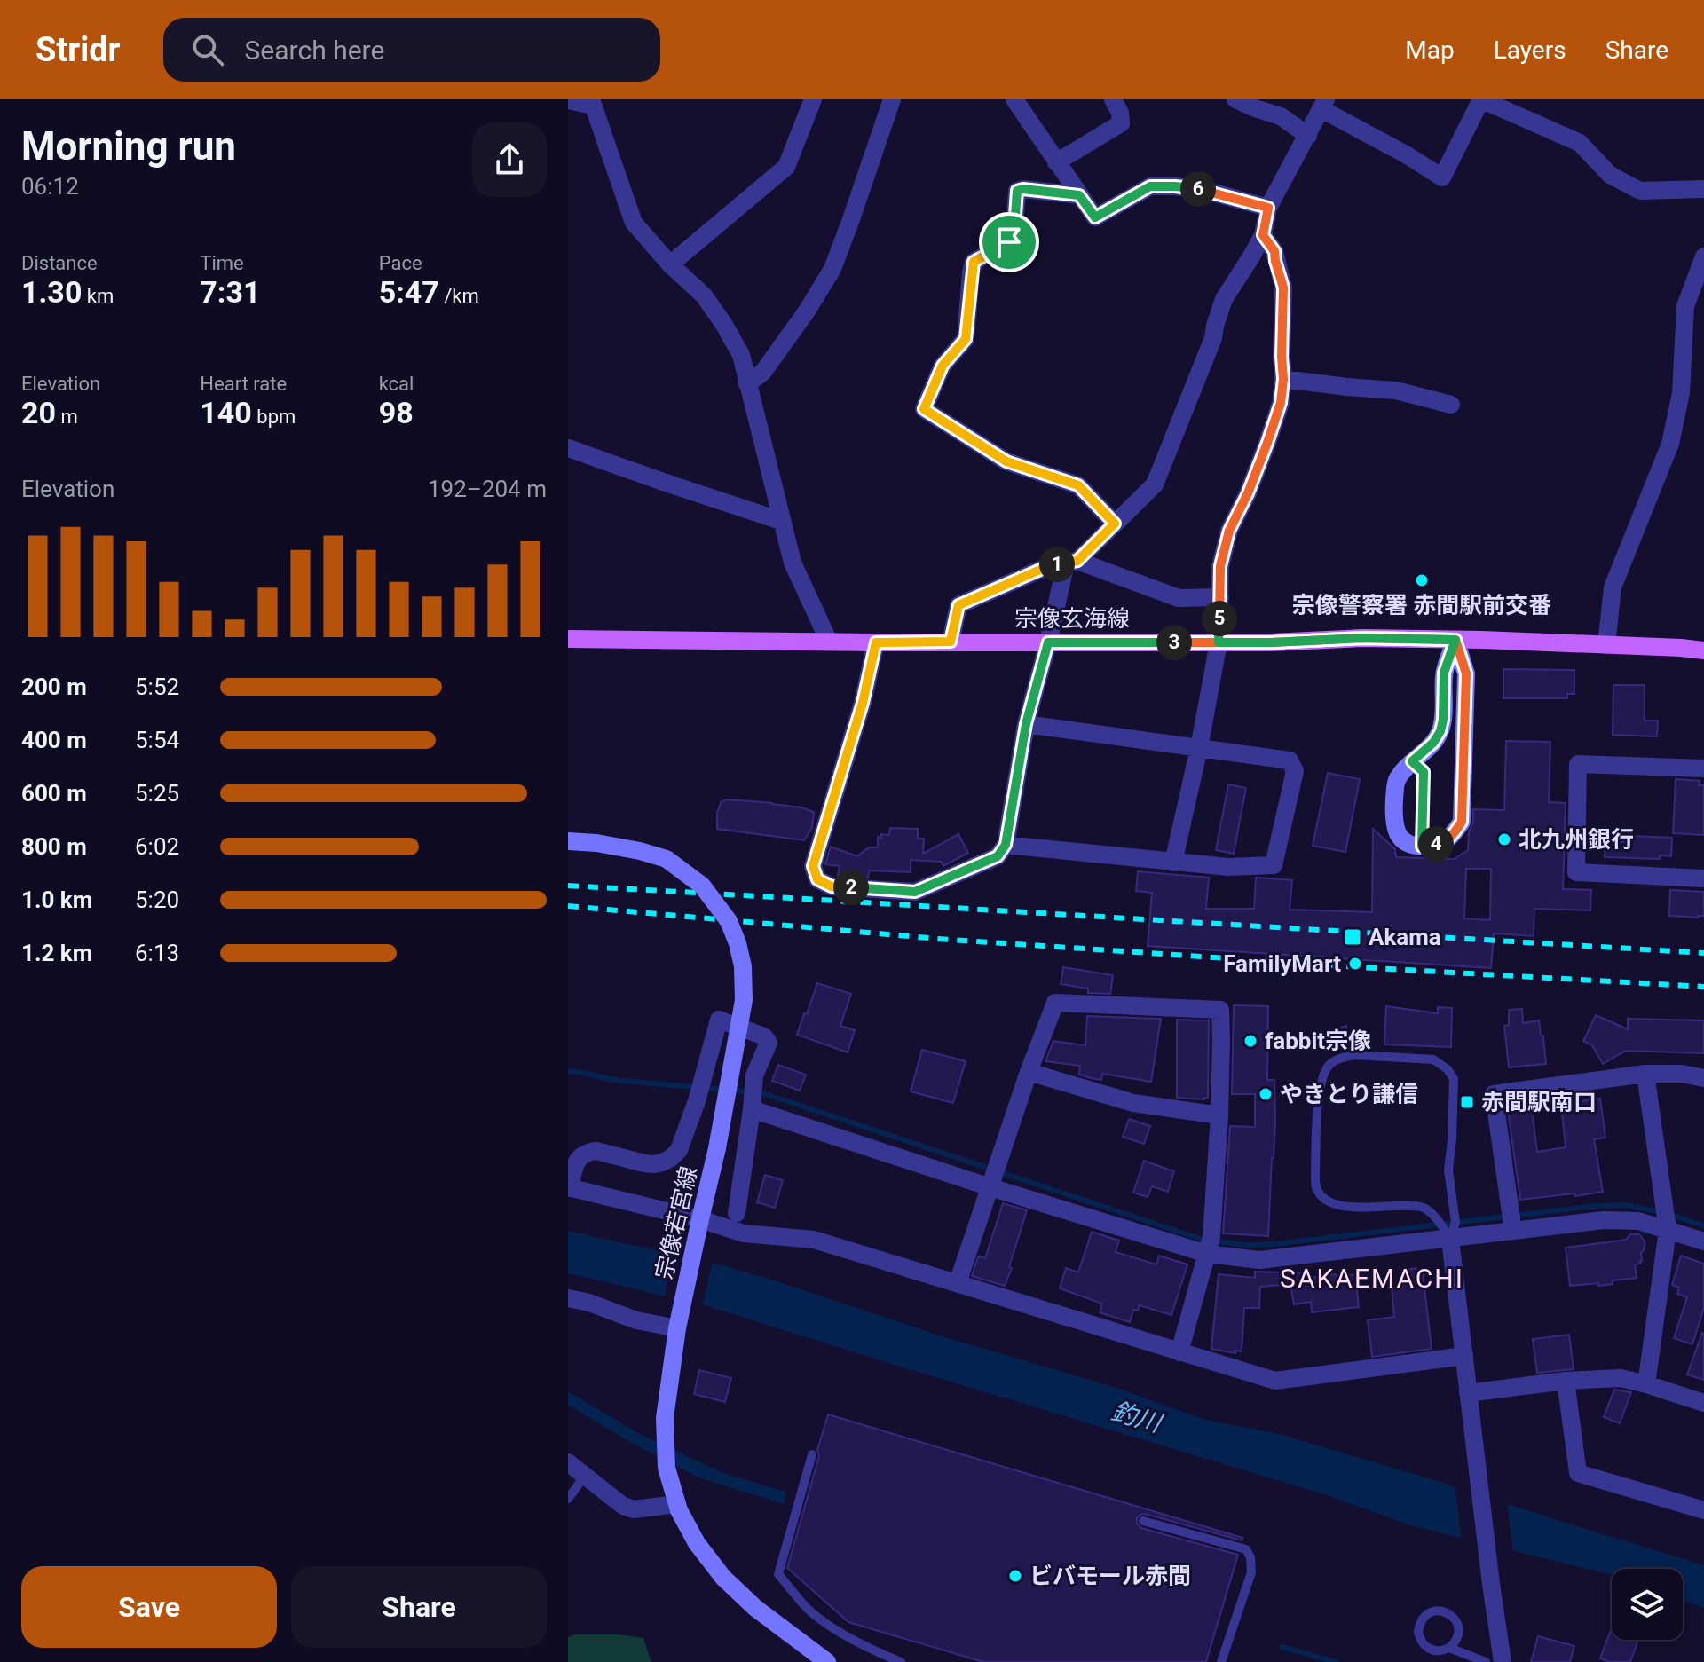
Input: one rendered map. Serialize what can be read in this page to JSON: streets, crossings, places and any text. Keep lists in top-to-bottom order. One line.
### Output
{"streets":{"main road":["宗像玄海線","宗像若宮線"]},"districts":["SAKAEMACHI"],"water":["釣川"],"places":{"other":["宗像警察署 赤間駅前交番","北九州銀行","FamilyMart","fabbit宗像","やきとり謙信","ビバモール赤間"],"transit":["Akama","赤間駅南口"]},"page":{"header":"Stridr","search":"Search here","nav":["Map","Layers","Share"],"heading":["Morning run","06:12"],"pins":["6","1","5","3","4","2"],"stats":[["Distance","1.30 km"],["Time","7:31"],["Pace","5:47 /km"],["Elevation","20 m"],["Heart rate","140 bpm"],["kcal","98"]],"chart":["Elevation","192–204 m"],"list":[{"name":"200 m","note":"5:52"},{"name":"400 m","note":"5:54"},{"name":"600 m","note":"5:25"},{"name":"800 m","note":"6:02"},{"name":"1.0 km","note":"5:20"},{"name":"1.2 km","note":"6:13"}],"buttons":["Save","Share"]}}
